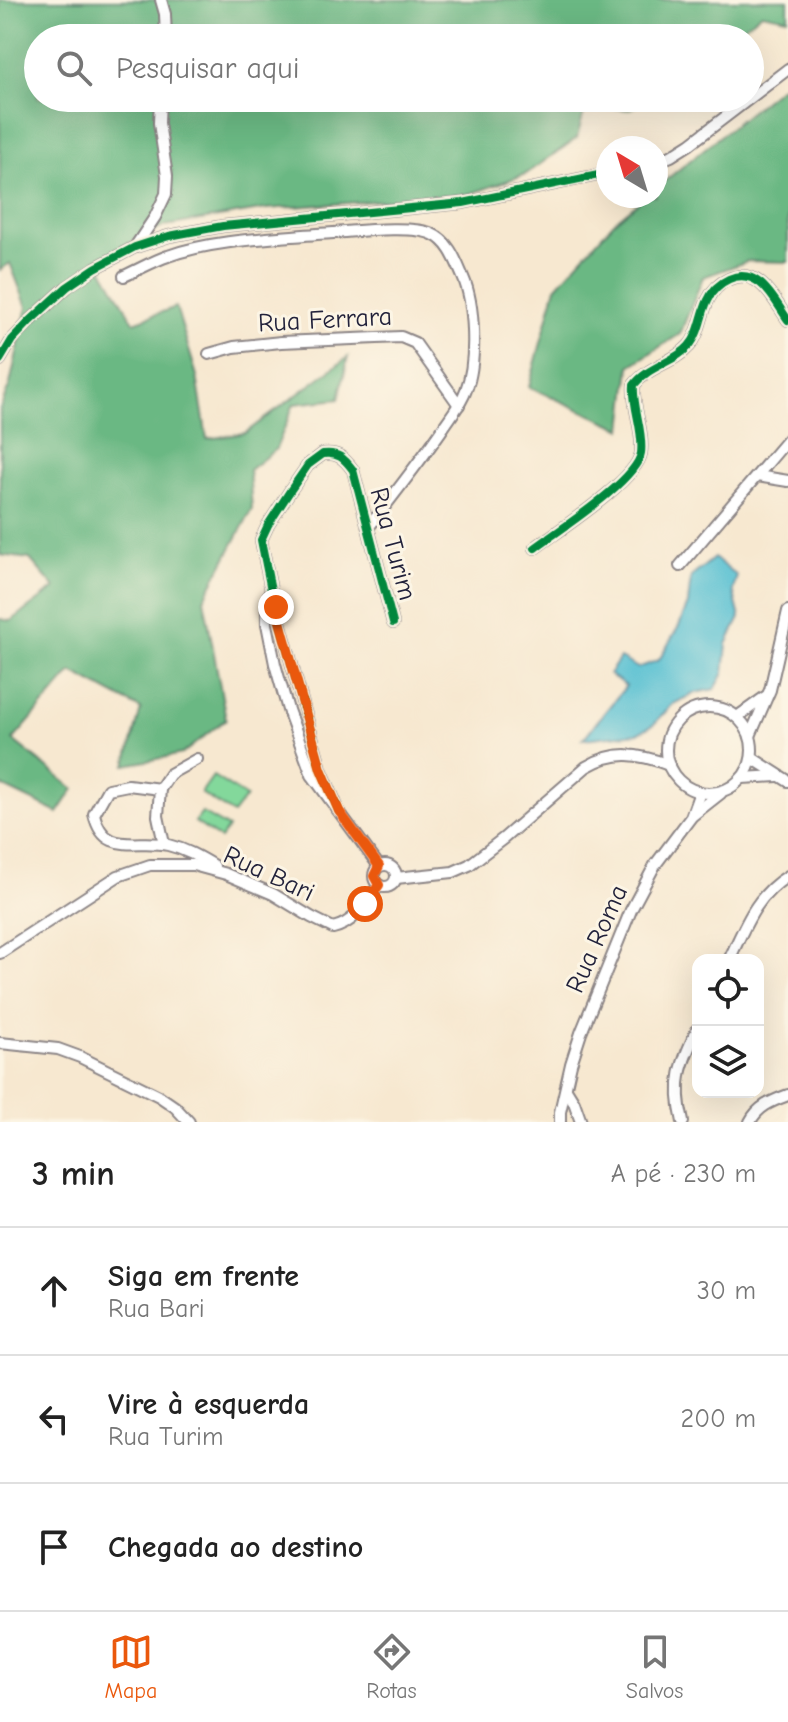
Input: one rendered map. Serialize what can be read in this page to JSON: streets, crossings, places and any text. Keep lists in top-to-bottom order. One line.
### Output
{"streets":{"street":["Rua Ferrara","Rua Turim","Rua Bari","Rua Roma"]},"crossings":[["Rua Turim","Rua Bari"]],"north":"top left","page":{"search":"Pesquisar aqui","heading":["3 min","A pé · 230 m"],"list":[["Siga em frente","Rua Bari","30 m"],["Vire à esquerda","Rua Turim","200 m"],"Chegada ao destino"],"nav":["Mapa","Rotas","Salvos"]}}
